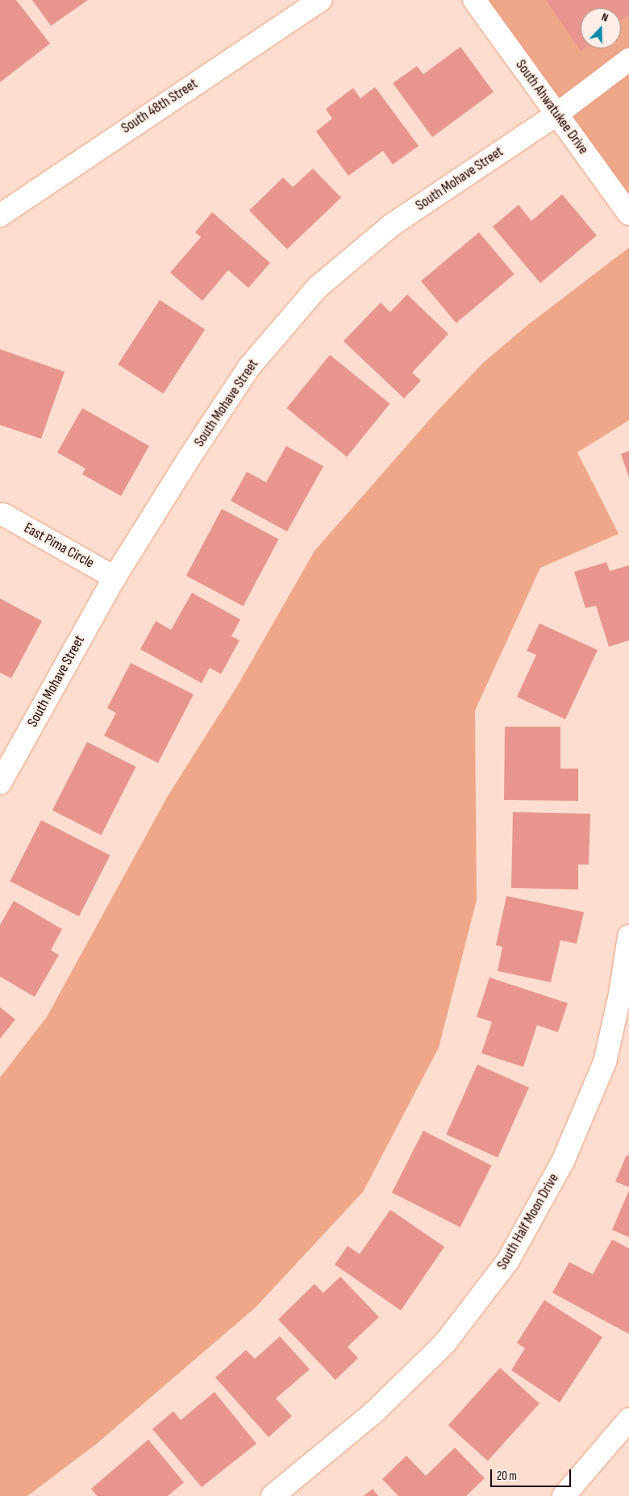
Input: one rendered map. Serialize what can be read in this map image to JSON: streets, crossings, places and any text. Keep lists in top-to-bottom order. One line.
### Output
{"streets":{"street":["South 48th Street","South Ahwatukee Drive","South Mohave Street","East Pima Circle","South Half Moon Drive"]},"crossings":[["South Ahwatukee Drive","South Mohave Street"],["South Mohave Street","East Pima Circle"]],"scale_bar":"20 m","north":"top"}
